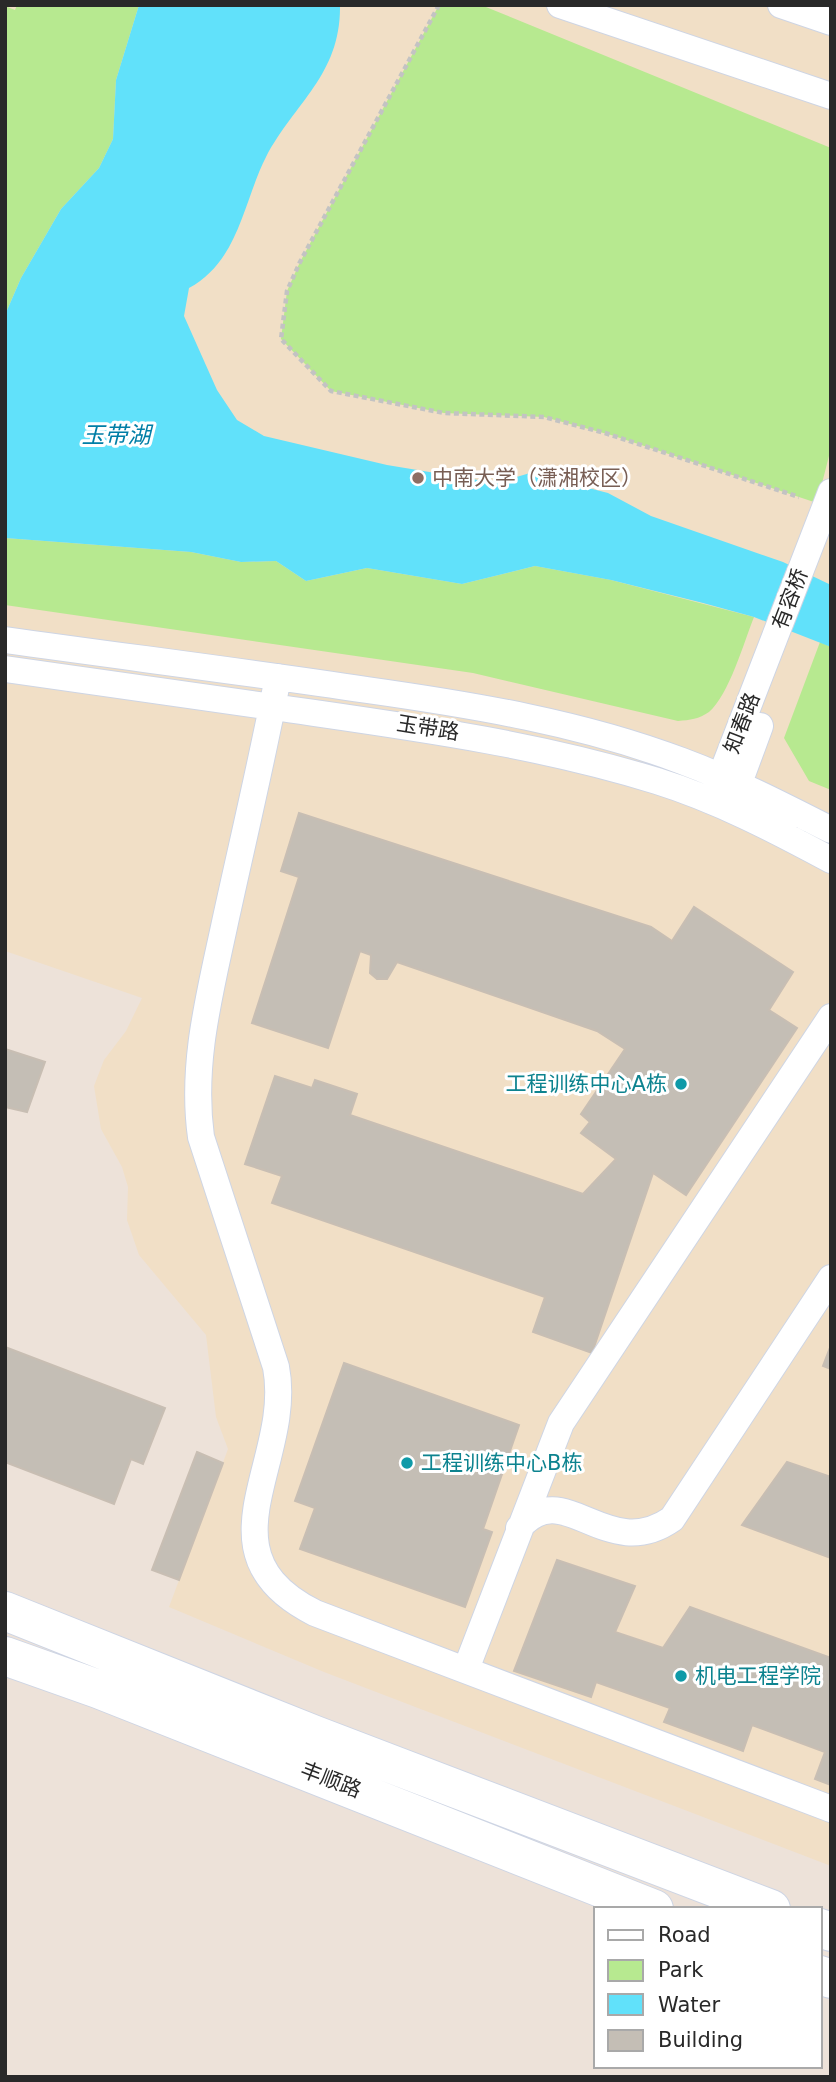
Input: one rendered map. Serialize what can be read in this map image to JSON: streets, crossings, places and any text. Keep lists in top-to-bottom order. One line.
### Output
{"streets":{"main road":["丰顺路"],"street":["有容桥","知春路","玉带路"]},"crossings":[["有容桥","知春路"],["知春路","玉带路"]],"water":["玉带湖"],"places":["中南大学（潇湘校区）","工程训练中心A栋","工程训练中心B栋","机电工程学院"],"legend":["Road","Park","Water","Building"]}
